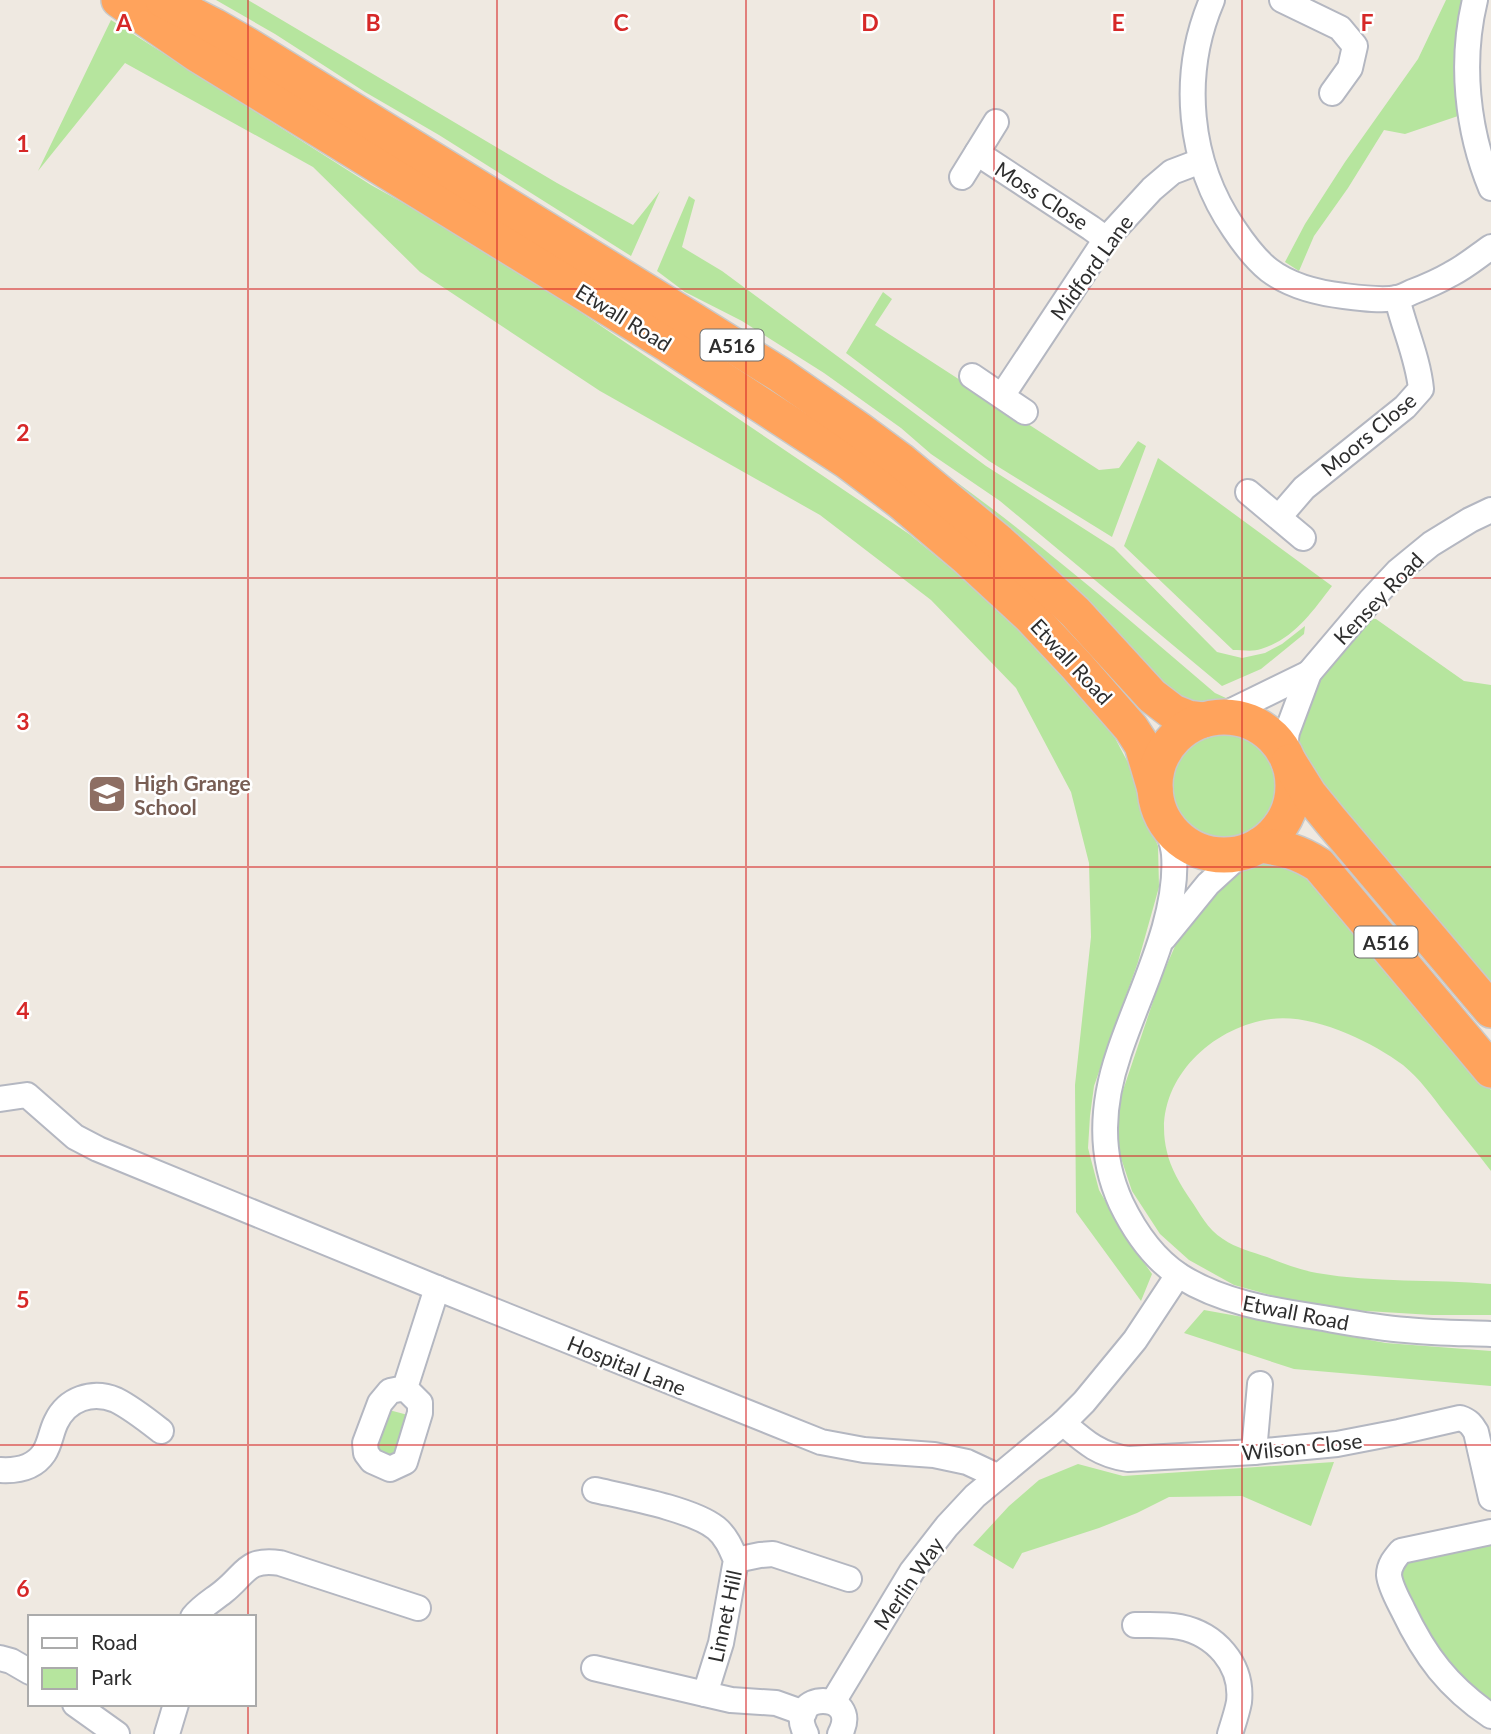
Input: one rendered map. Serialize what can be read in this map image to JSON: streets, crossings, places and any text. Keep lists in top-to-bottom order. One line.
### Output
{"streets":{"highway":["Etwall Road","A516"],"street":["Moss Close","Midford Lane","Moors Close","Kensey Road","Hospital Lane","Wilson Close","Merlin Way","Linnet Hill"]},"crossings":[["Moss Close","Midford Lane"],["Etwall Road","A516"],["Etwall Road","Kensey Road"],["A516","Kensey Road"],["Hospital Lane","Merlin Way"]],"places":{"school or university":["High Grange School"]},"legend":["Road","Park"],"grid":{"columns":["A","B","C","D","E","F"],"rows":["1","2","3","4","5","6"]}}
